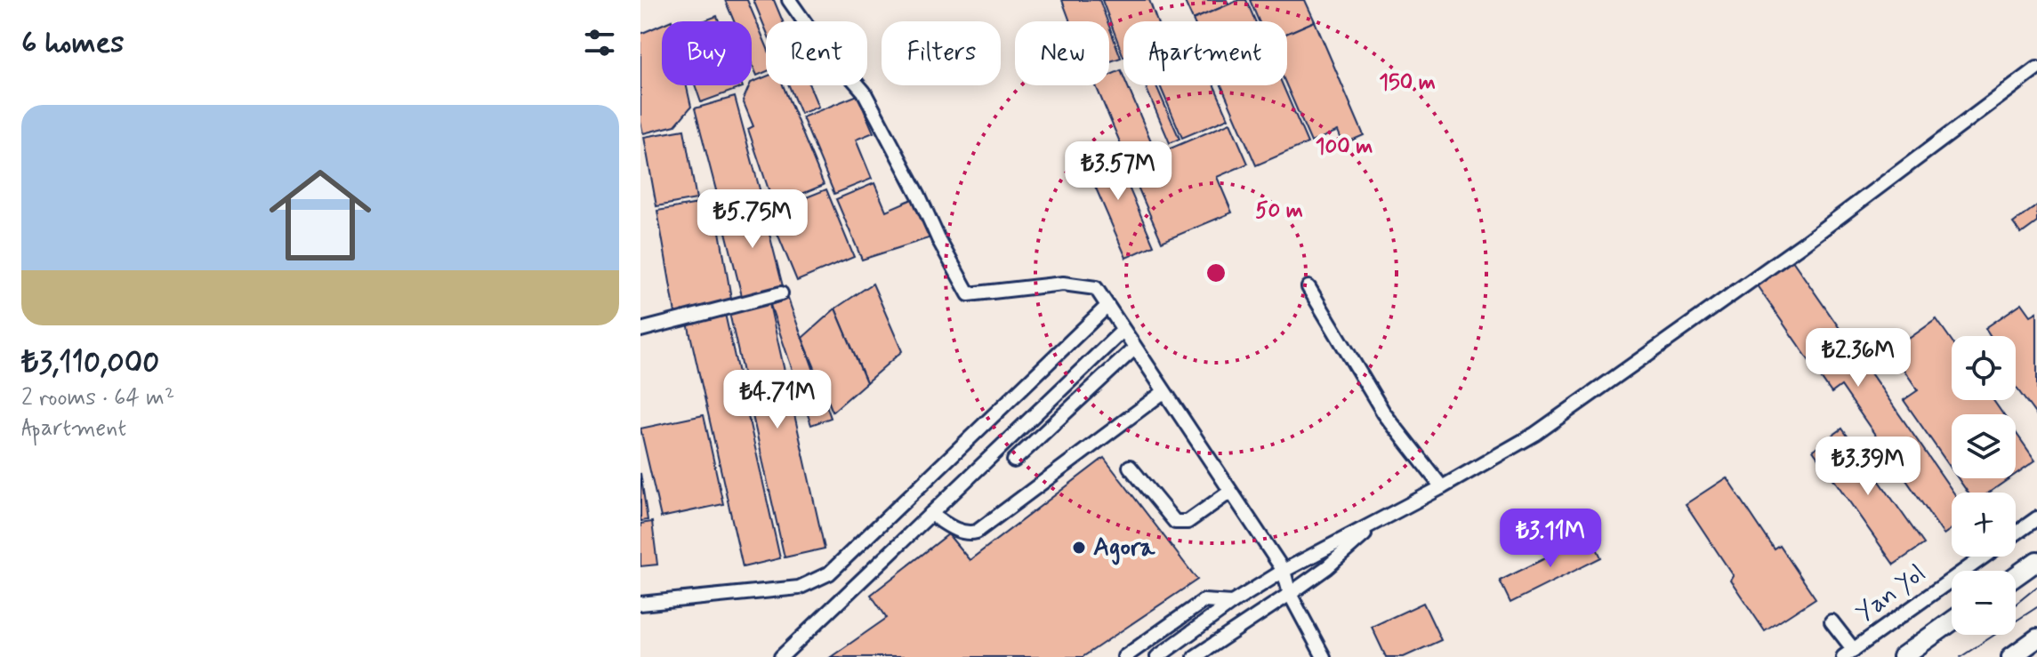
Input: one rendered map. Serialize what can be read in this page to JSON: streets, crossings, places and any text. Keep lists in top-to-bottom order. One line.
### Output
{"streets":{"street":["Yan Yol"]},"places":["Agora"],"page":{"heading":"6 homes","chip":["Buy","Rent","Filters","New","Apartment"],"list":[{"name":"₺3,110,000","note":"2 rooms · 64 m² · Apartment"}],"price":["₺3.57M","₺5.75M","₺2.36M","₺4.71M","₺3.39M","₺3.11M"],"map_buttons":["+","−"]},"rings":["150 m","100 m","50 m"]}
